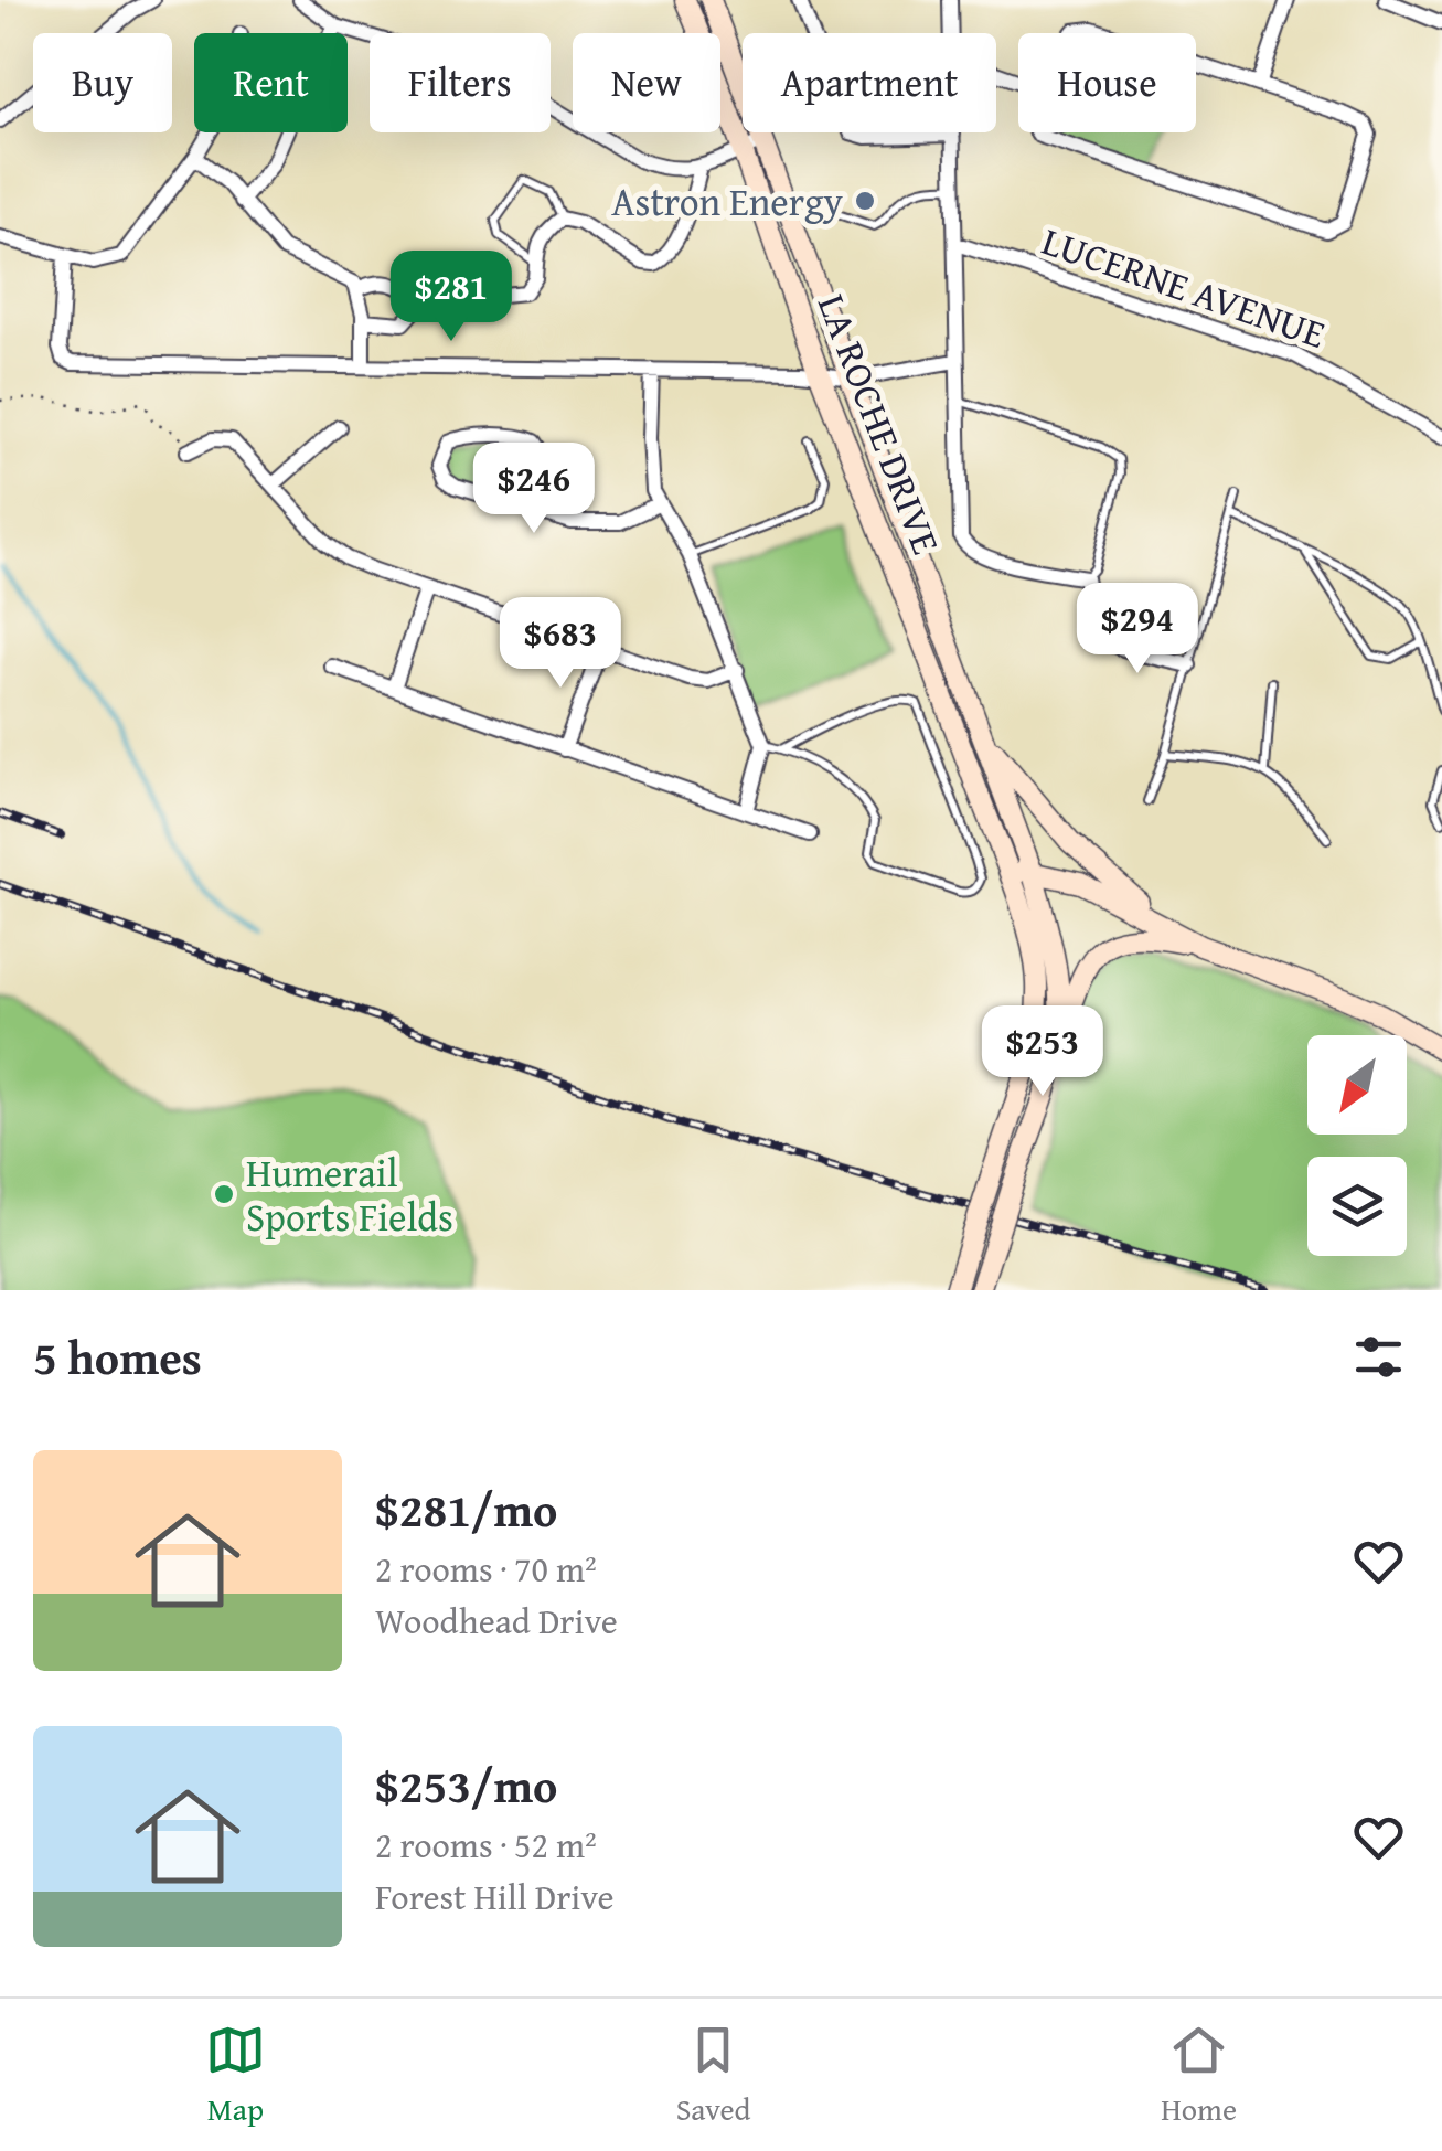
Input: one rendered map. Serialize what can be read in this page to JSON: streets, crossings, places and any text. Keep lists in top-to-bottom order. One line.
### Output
{"streets":{"street":["LUCERNE AVENUE","LA ROCHE DRIVE"]},"places":["Astron Energy","Humerail Sports Fields"],"north":"bottom left","page":{"chip":["Buy","Rent","Filters","New","Apartment","House"],"price":["$281","$246","$294","$683","$253"],"heading":"5 homes","list":[{"name":"$281/mo","note":"2 rooms · 70 m² · Woodhead Drive"},{"name":"$253/mo","note":"2 rooms · 52 m² · Forest Hill Drive"}],"tabs":["Map","Saved","Home"]}}
